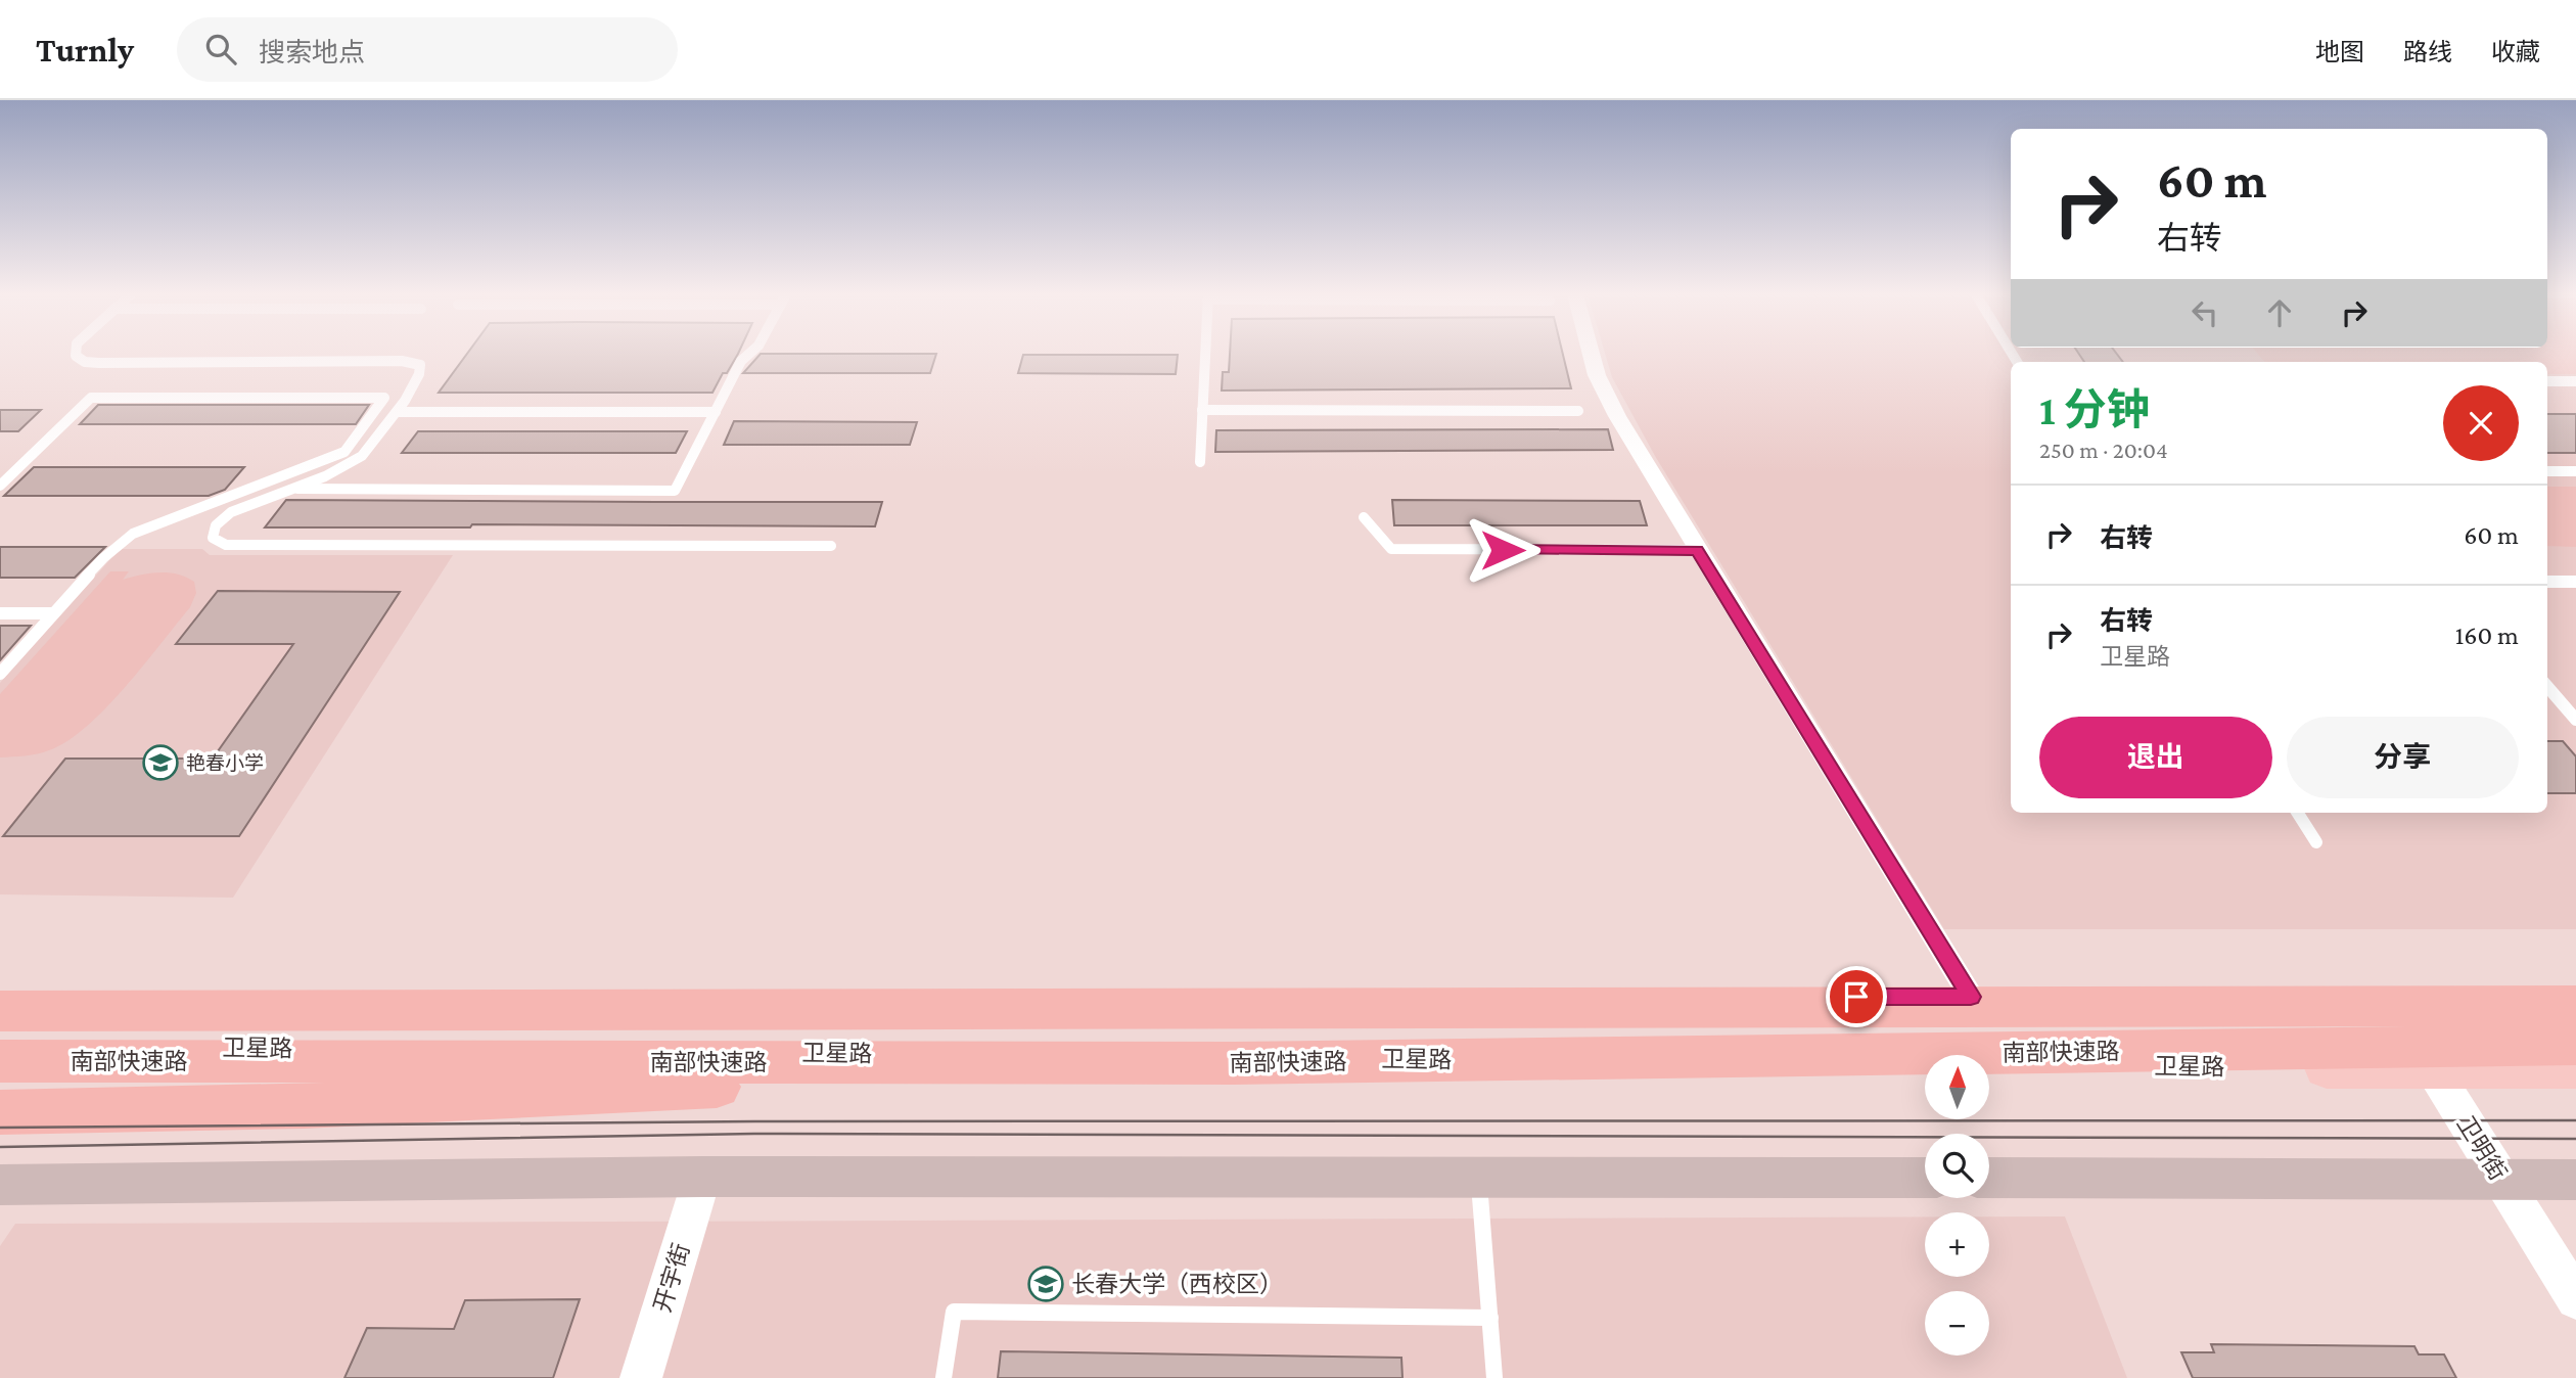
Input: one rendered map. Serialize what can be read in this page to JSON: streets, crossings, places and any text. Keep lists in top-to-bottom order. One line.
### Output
{"streets":{"highway":["南部快速路"],"main road":["卫星路"],"street":["卫明街","开宇街"]},"crossings":[["卫星路","卫明街"]],"places":{"school or university":["艳春小学","长春大学（西校区）"]},"north":"top","page":{"header":"Turnly","search":"搜索地点","nav":["地图","路线","收藏"],"turn":["60 m","右转"],"heading":["1 分钟","250 m · 20:04"],"list":[{"name":"右转","value":"60 m"},{"name":"右转","note":"卫星路","value":"160 m"}],"buttons":["退出","分享"],"map_buttons":["+","−"]}}
